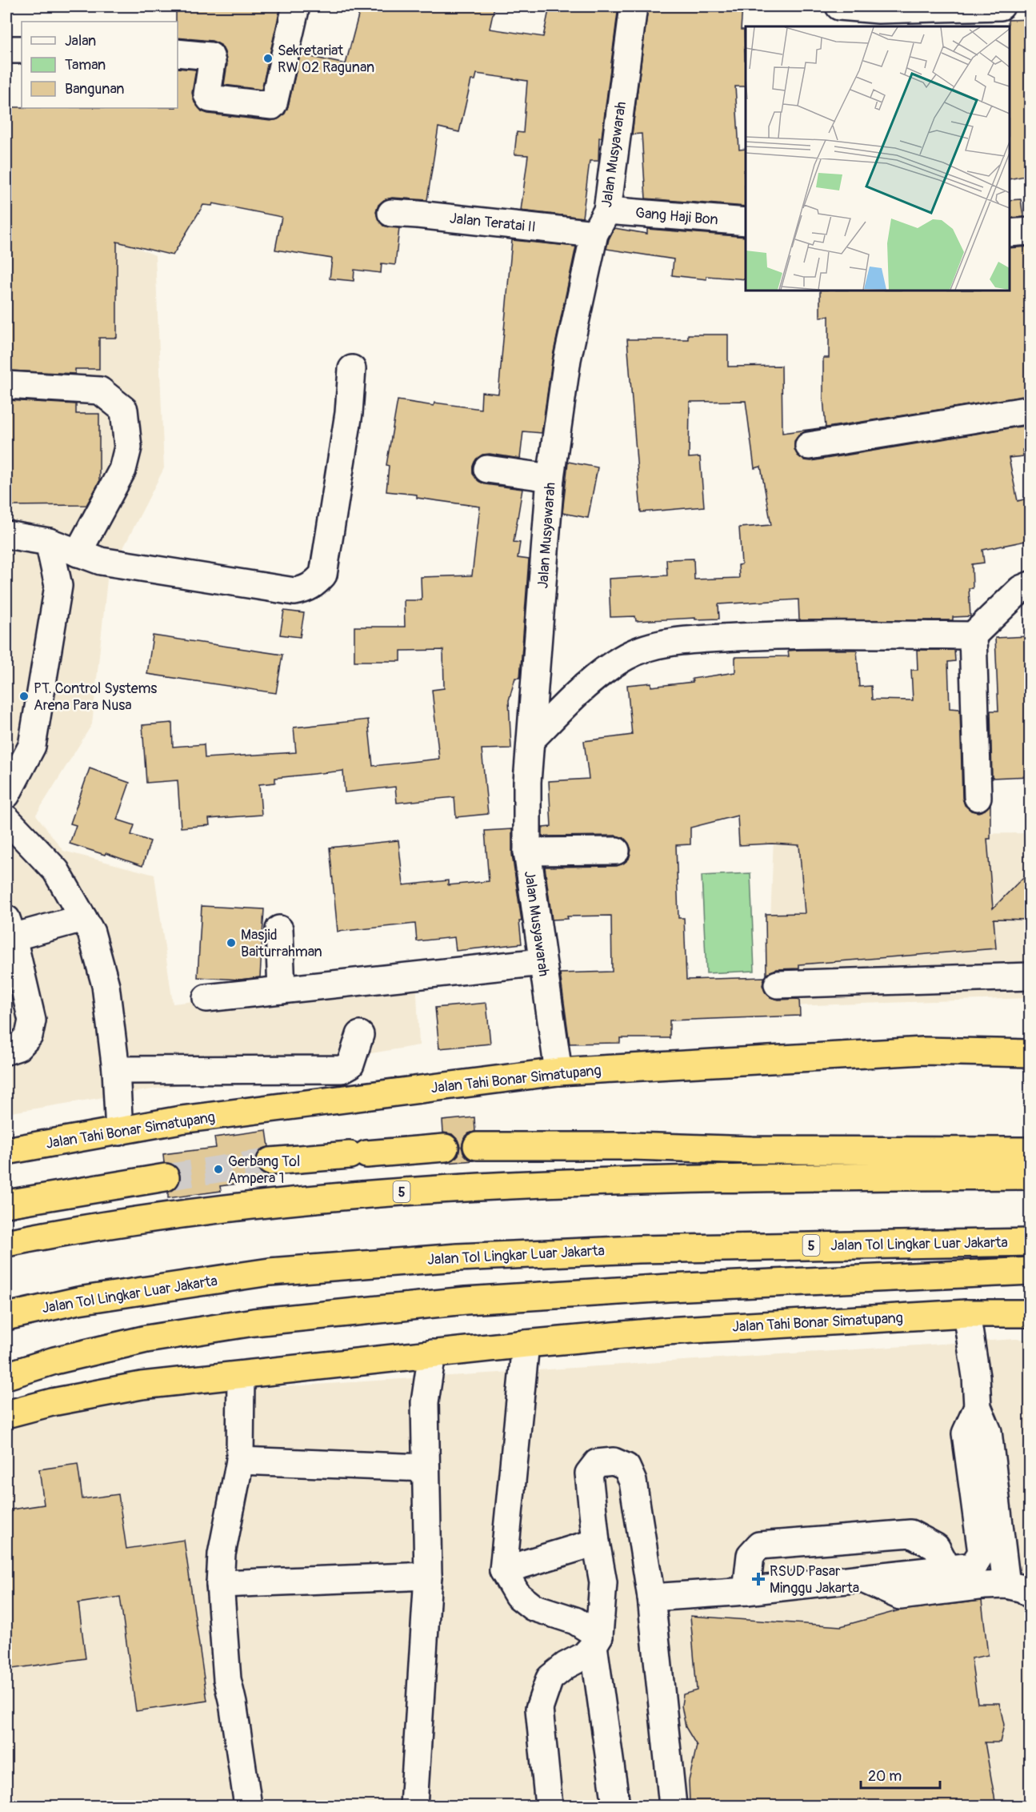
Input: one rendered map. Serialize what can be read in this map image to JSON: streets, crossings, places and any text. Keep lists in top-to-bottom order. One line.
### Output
{"streets":{"highway":["Jalan Tahi Bonar Simatupang","5","Jalan Tol Lingkar Luar Jakarta"],"street":["Jalan Musyawarah","Gang Haji Bon","Jalan Teratai II"]},"crossings":[["Jalan Musyawarah","Gang Haji Bon"],["Jalan Musyawarah","Jalan Teratai II"],["Jalan Musyawarah","Jalan Tahi Bonar Simatupang"]],"places":{"other":["Sekretariat RW 02 Ragunan","PT. Control Systems Arena Para Nusa","Masjid Baiturrahman","Gerbang Tol Ampera 1"],"health":["RSUD Pasar Minggu Jakarta"]},"legend":["Jalan","Taman","Bangunan"],"scale_bar":"20 m"}
